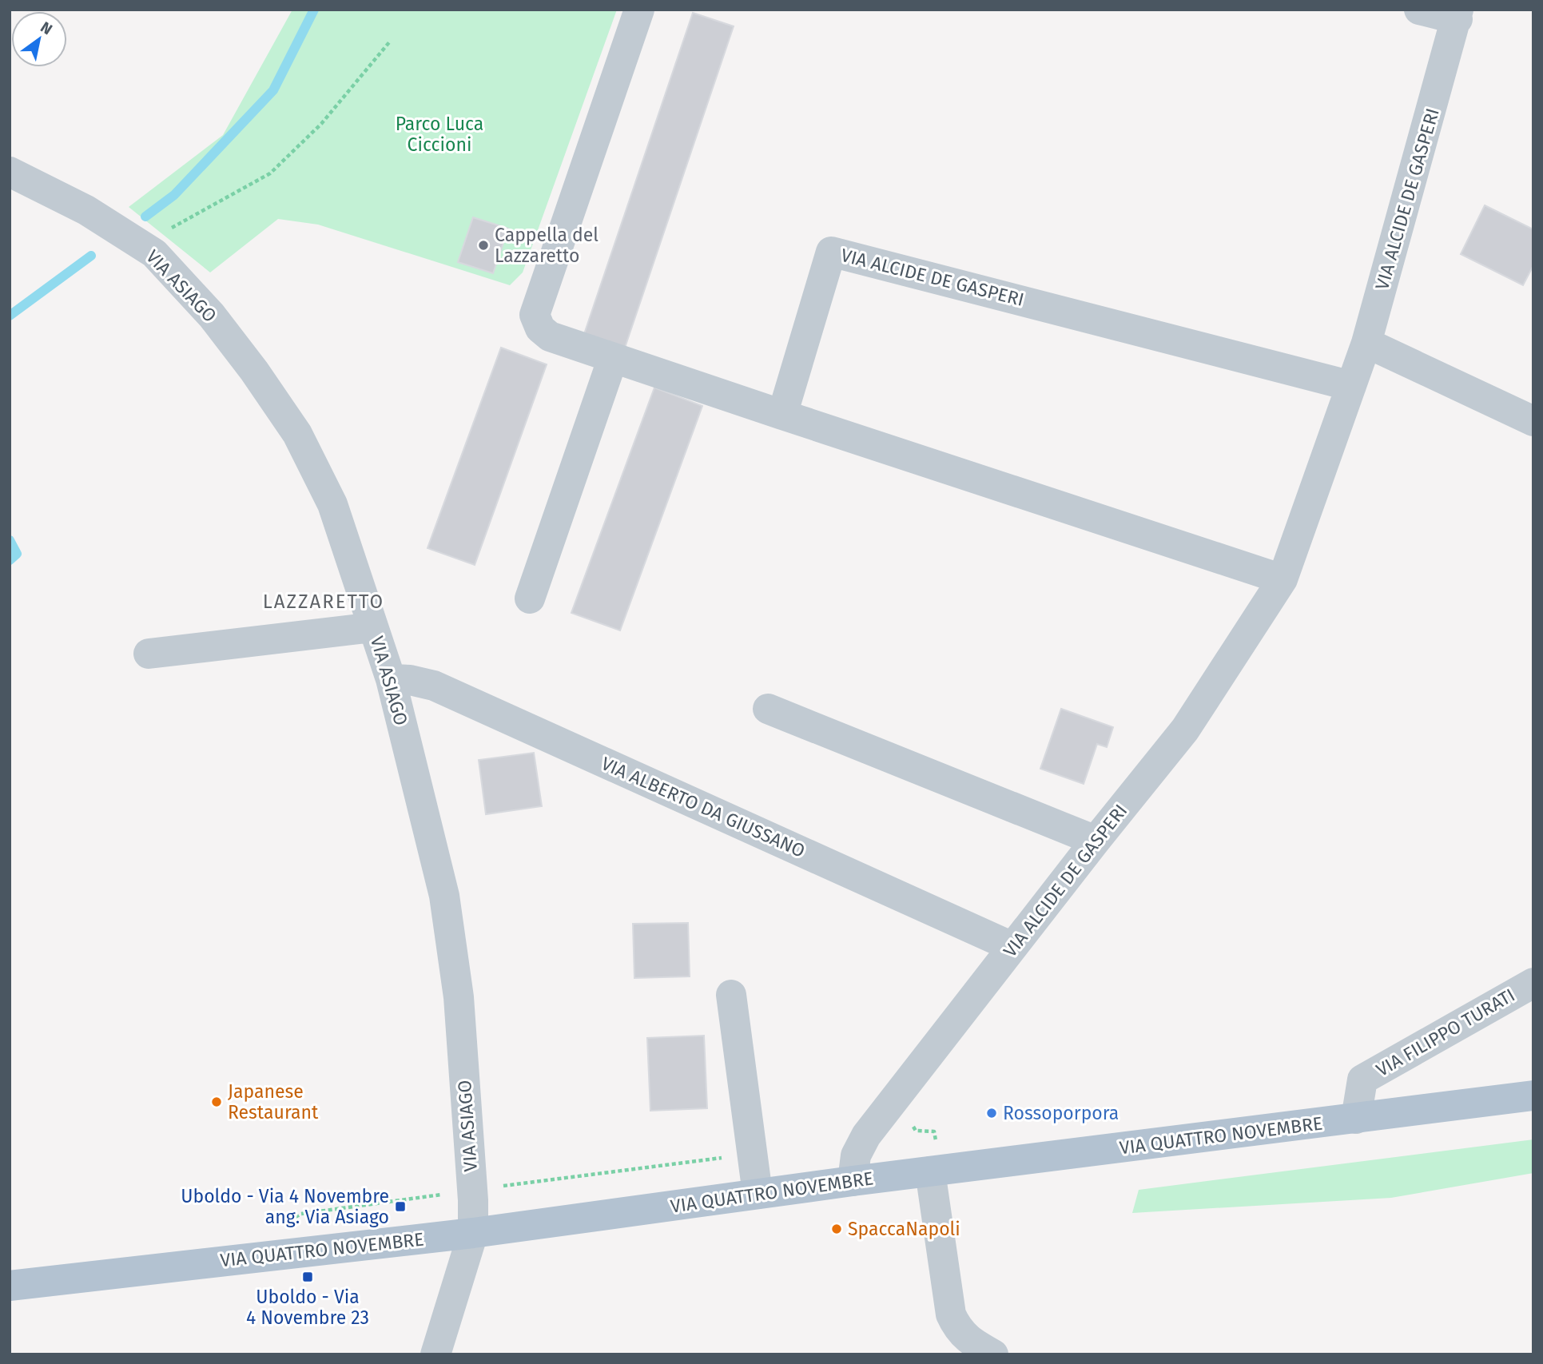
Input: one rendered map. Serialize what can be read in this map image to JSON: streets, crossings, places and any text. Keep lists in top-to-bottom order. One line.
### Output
{"streets":{"main road":["VIA QUATTRO NOVEMBRE"],"street":["VIA ALCIDE DE GASPERI","VIA ASIAGO","VIA ALBERTO DA GIUSSANO","VIA FILIPPO TURATI"]},"crossings":[["VIA ALCIDE DE GASPERI","VIA ALBERTO DA GIUSSANO"],["VIA ALCIDE DE GASPERI","VIA QUATTRO NOVEMBRE"],["VIA ASIAGO","VIA ALBERTO DA GIUSSANO"],["VIA ASIAGO","VIA QUATTRO NOVEMBRE"],["VIA FILIPPO TURATI","VIA QUATTRO NOVEMBRE"]],"districts":["LAZZARETTO"],"parks":["Parco Luca Ciccioni"],"places":{"other":["Cappella del Lazzaretto","Japanese Restaurant","Rossoporpora","SpaccaNapoli"],"transit":["Uboldo - Via 4 Novembre ang. Via Asiago","Uboldo - Via 4 Novembre 23"]},"north":"top right"}
